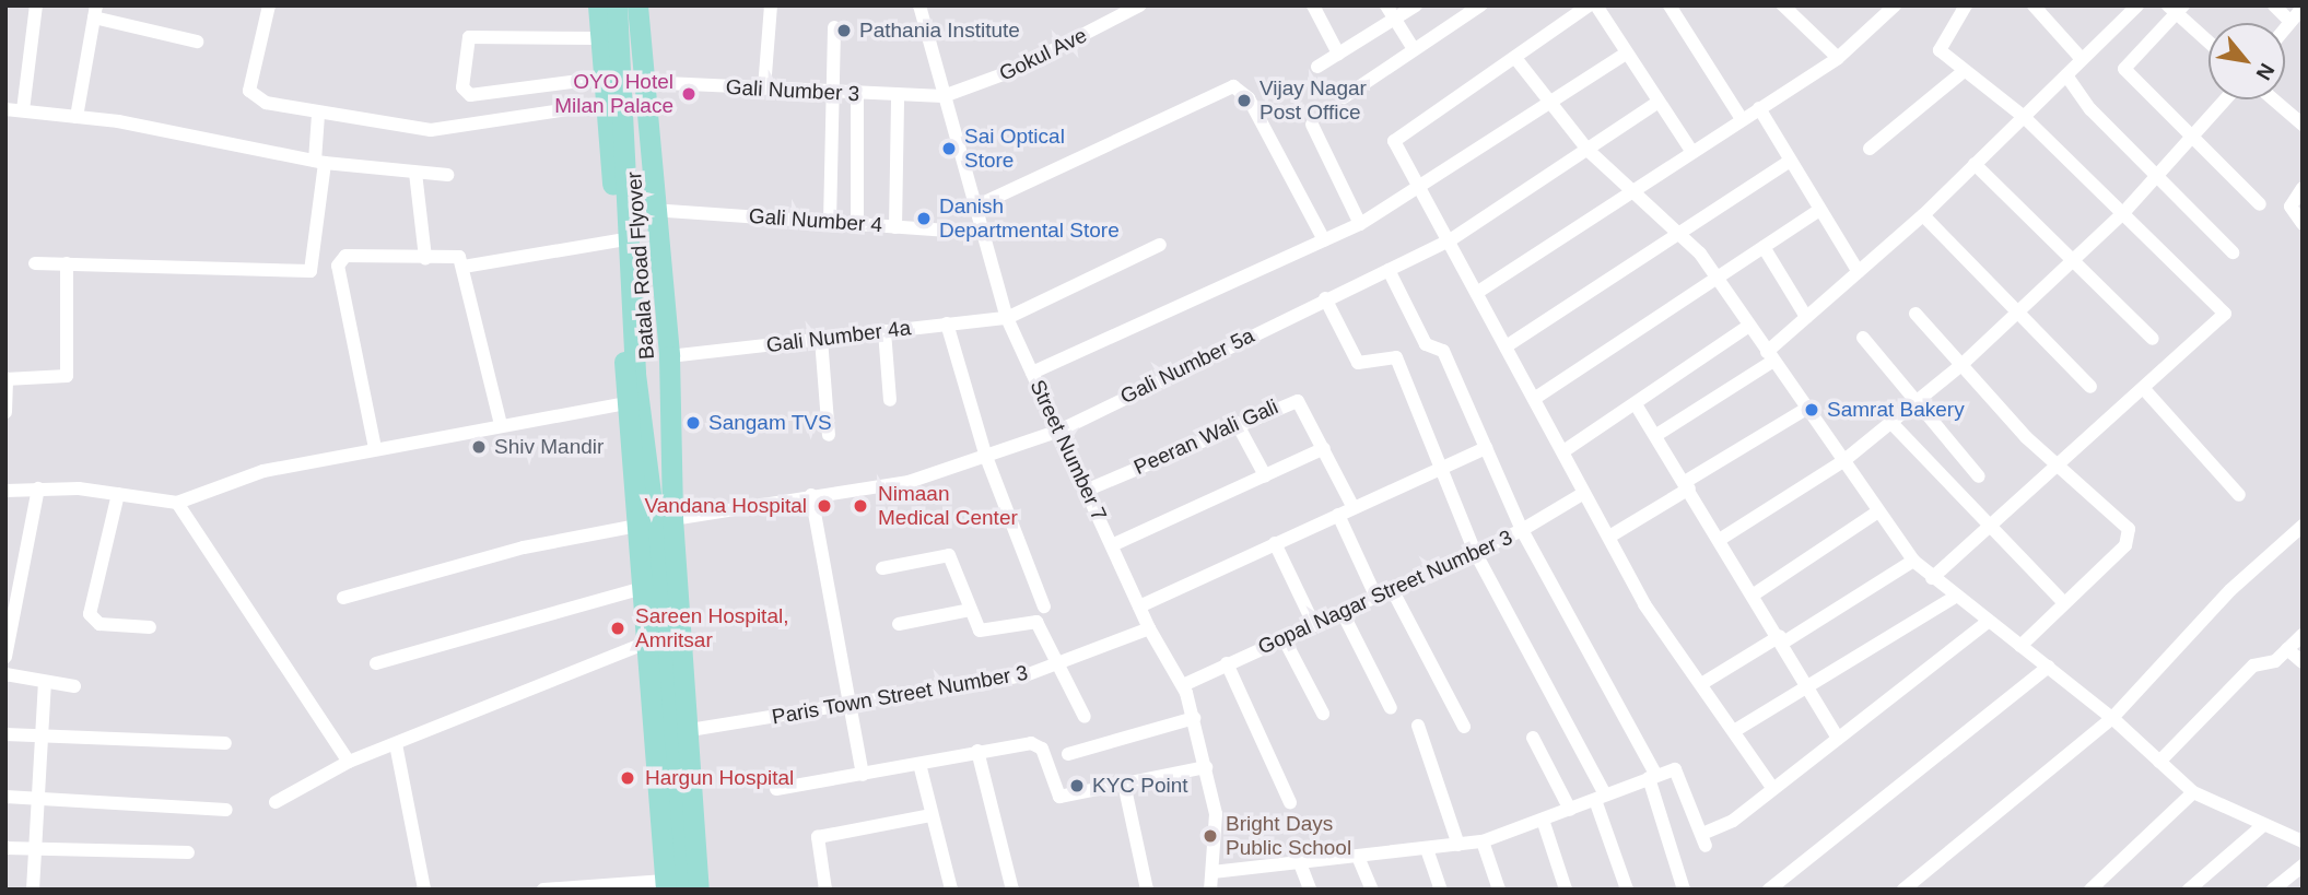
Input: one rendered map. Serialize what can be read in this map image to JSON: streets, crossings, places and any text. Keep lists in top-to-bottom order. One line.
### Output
{"streets":{"main road":["Batala Road Flyover"],"street":["Gokul Ave","Gali Number 3","Gali Number 4","Gali Number 4a","Gali Number 5a","Peeran Wali Gali","Street Number 7","Gopal Nagar Street Number 3","Paris Town Street Number 3"]},"crossings":[["Gokul Ave","Gali Number 3"],["Gokul Ave","Street Number 7"],["Gali Number 3","Street Number 7"],["Gali Number 4","Street Number 7"],["Gali Number 4a","Street Number 7"],["Gali Number 5a","Street Number 7"],["Peeran Wali Gali","Street Number 7"],["Street Number 7","Gopal Nagar Street Number 3"],["Street Number 7","Paris Town Street Number 3"]],"places":["Pathania Institute","OYO Hotel Milan Palace","Vijay Nagar Post Office","Sai Optical Store","Danish Departmental Store","Samrat Bakery","Sangam TVS","Shiv Mandir","Vandana Hospital","Nimaan Medical Center","Sareen Hospital, Amritsar","Hargun Hospital","KYC Point","Bright Days Public School"],"north":"bottom right"}
